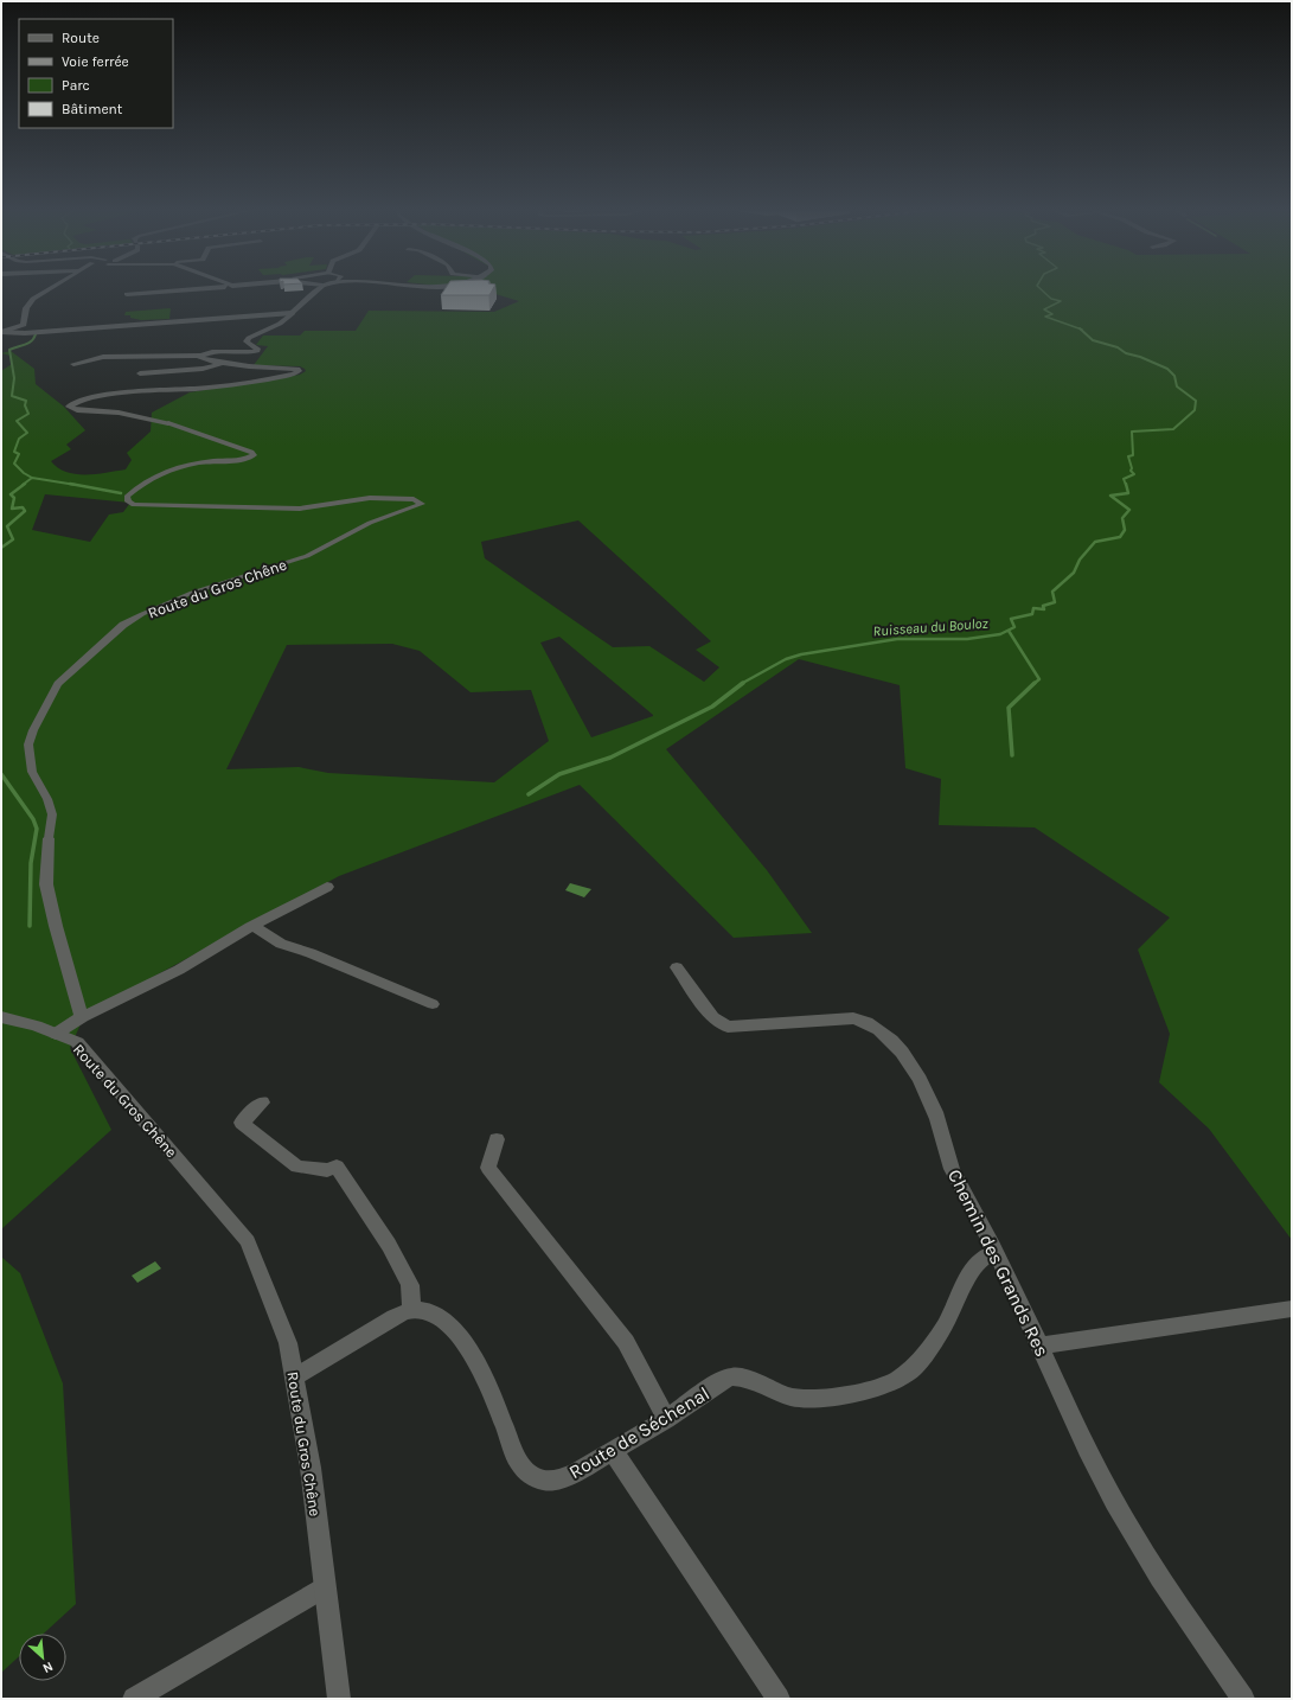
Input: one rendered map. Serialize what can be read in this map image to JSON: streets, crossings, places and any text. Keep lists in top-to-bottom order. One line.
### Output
{"streets":{"street":["Route du Gros Chêne","Chemin des Grands Res","Route de Séchenal"]},"crossings":[["Chemin des Grands Res","Route de Séchenal"]],"water":["Ruisseau du Bouloz"],"legend":["Route","Voie ferrée","Parc","Bâtiment"],"north":"bottom right"}
